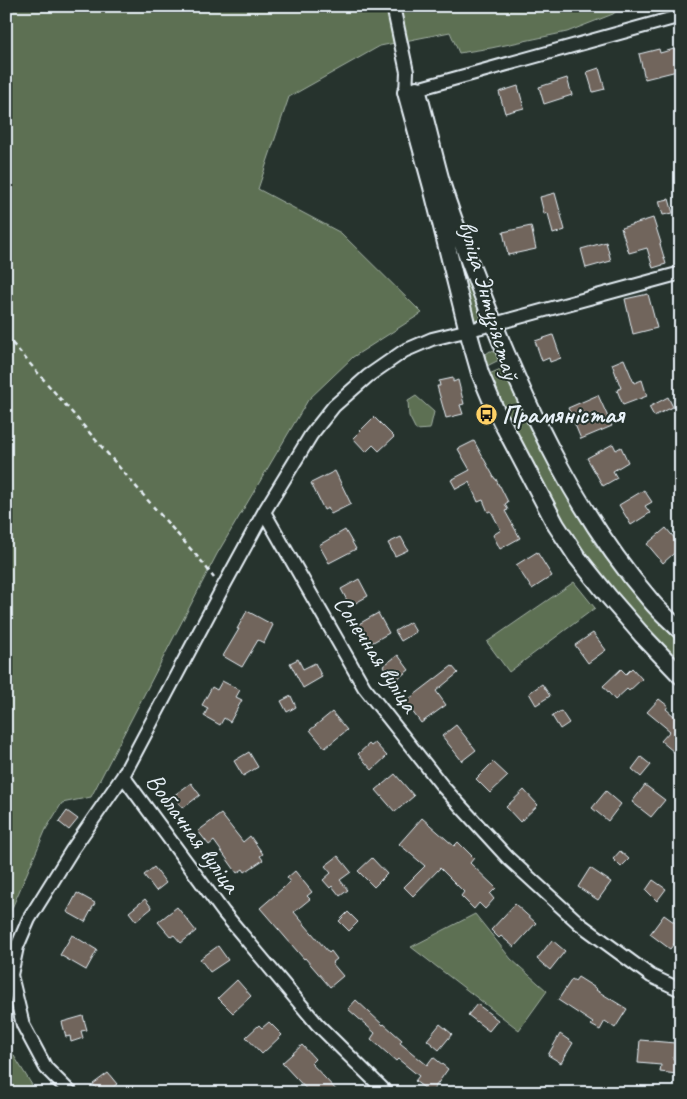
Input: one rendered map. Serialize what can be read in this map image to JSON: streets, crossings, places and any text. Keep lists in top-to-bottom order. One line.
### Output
{"streets":{"street":["вуліца Энтузіястаў","Сонечная вуліца","Воблачная вуліца"]},"crossings":[["Сонечная вуліца","Воблачная вуліца"]],"places":{"bus stop":["Прамяністая"]}}
